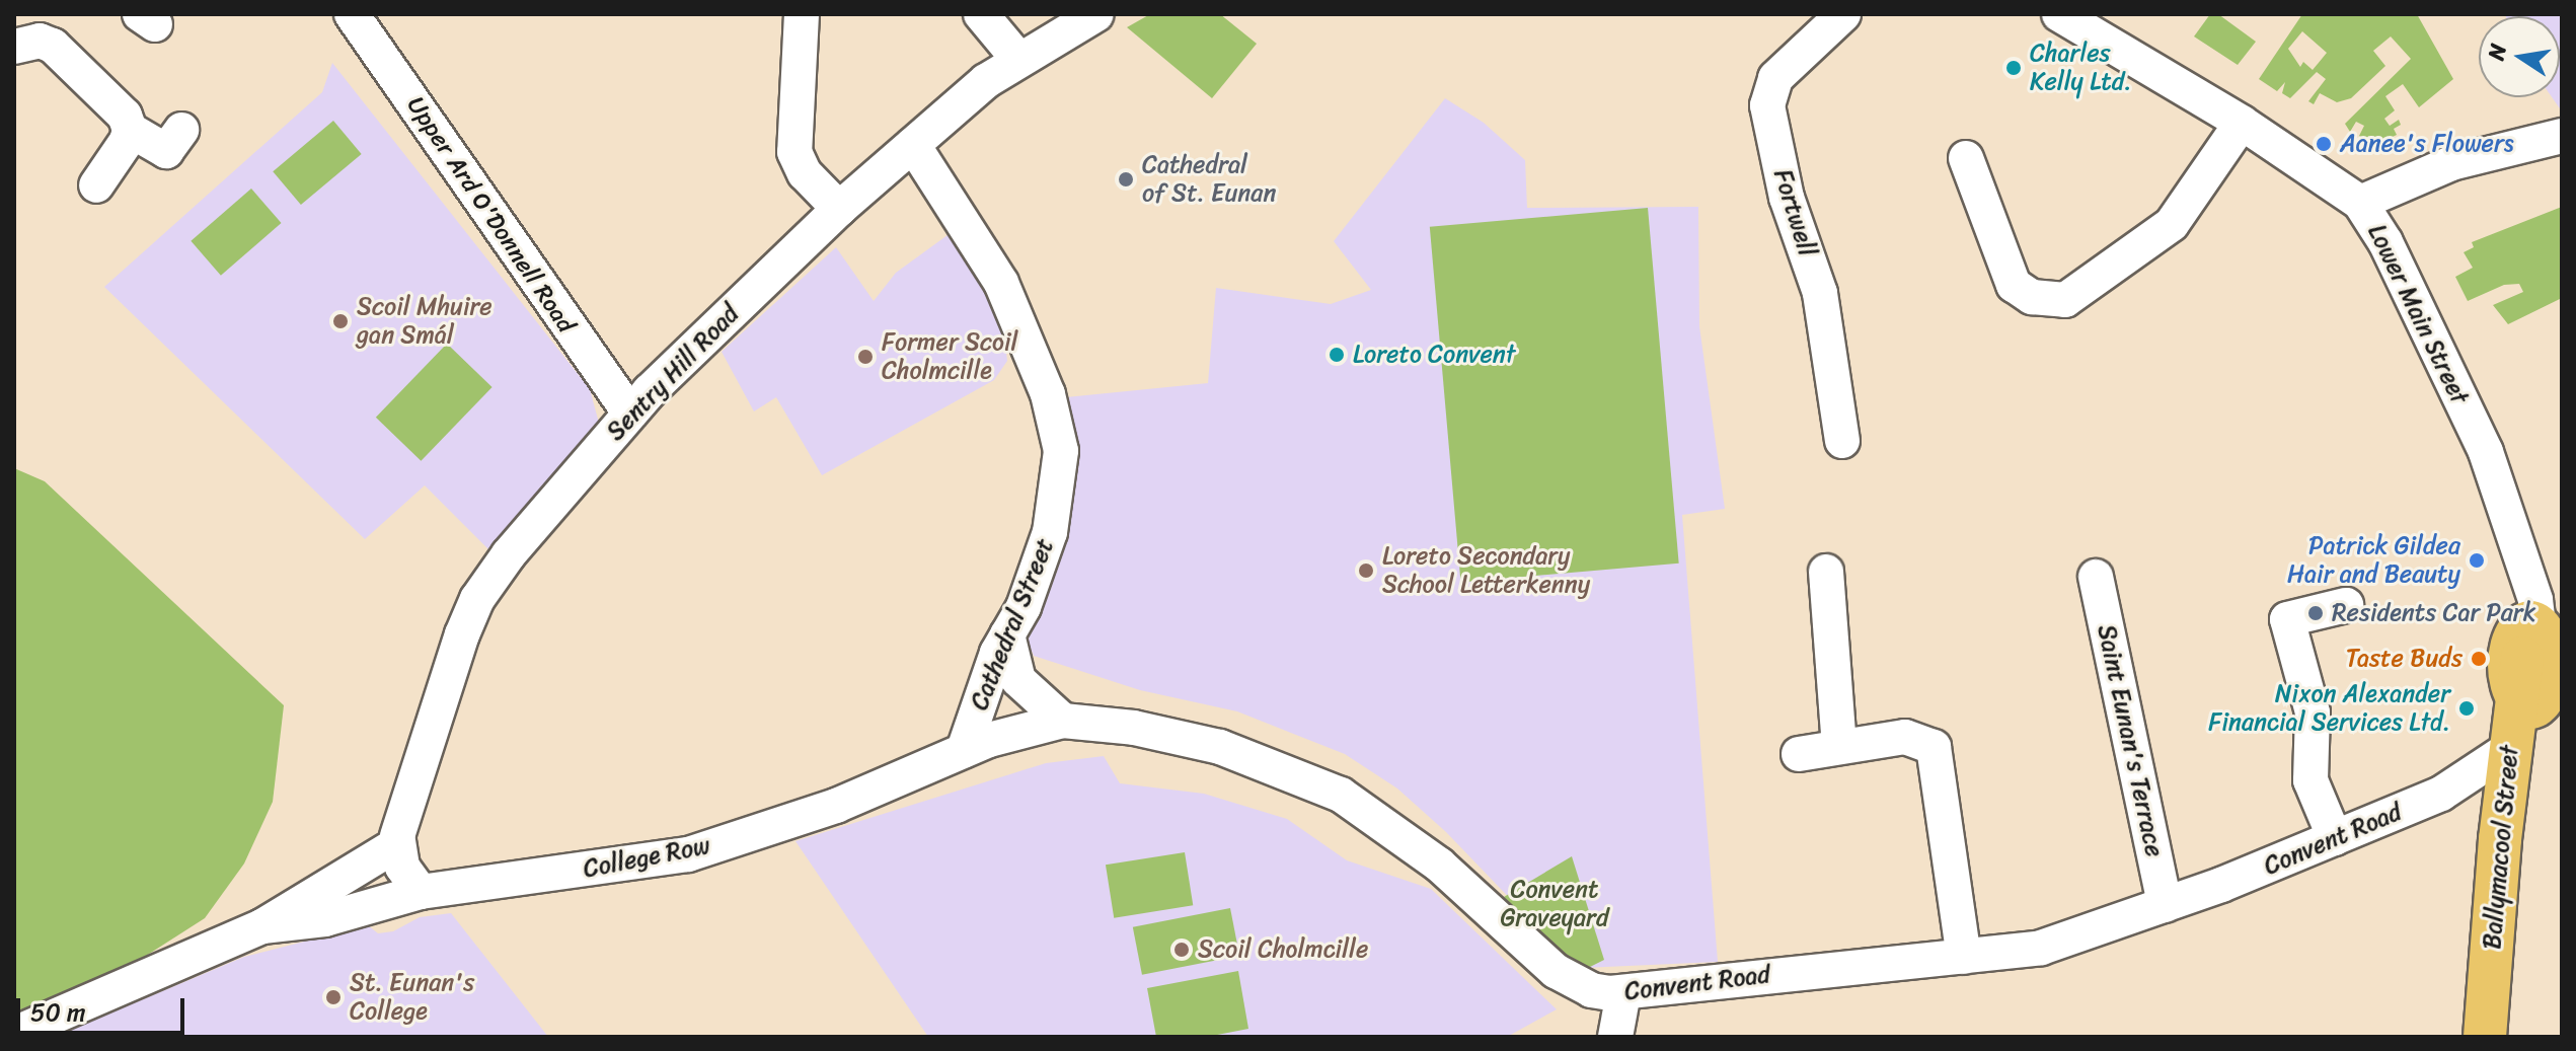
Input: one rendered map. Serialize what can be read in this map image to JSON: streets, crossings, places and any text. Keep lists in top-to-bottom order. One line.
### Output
{"streets":{"main road":["Ballymacool Street"],"street":["Fortwell","Upper Ard O'Donnell Road","Lower Main Street","Sentry Hill Road","Cathedral Street","Saint Eunan's Terrace","Convent Road","College Row"]},"crossings":[["Upper Ard O'Donnell Road","Sentry Hill Road"],["Lower Main Street","Ballymacool Street"],["Sentry Hill Road","Cathedral Street"],["Sentry Hill Road","College Row"],["Cathedral Street","College Row"],["Saint Eunan's Terrace","Convent Road"],["Convent Road","Ballymacool Street"],["Convent Road","College Row"]],"parks":["Convent Graveyard"],"places":["Charles Kelly Ltd.","Aanee's Flowers","Cathedral of St. Eunan","Scoil Mhuire gan Smál","Loreto Convent","Former Scoil Cholmcille","Patrick Gildea Hair and Beauty","Loreto Secondary School Letterkenny","Residents Car Park","Taste Buds","Nixon Alexander Financial Services Ltd.","Scoil Cholmcille","St. Eunan's College"],"scale_bar":"50 m","north":"left"}
